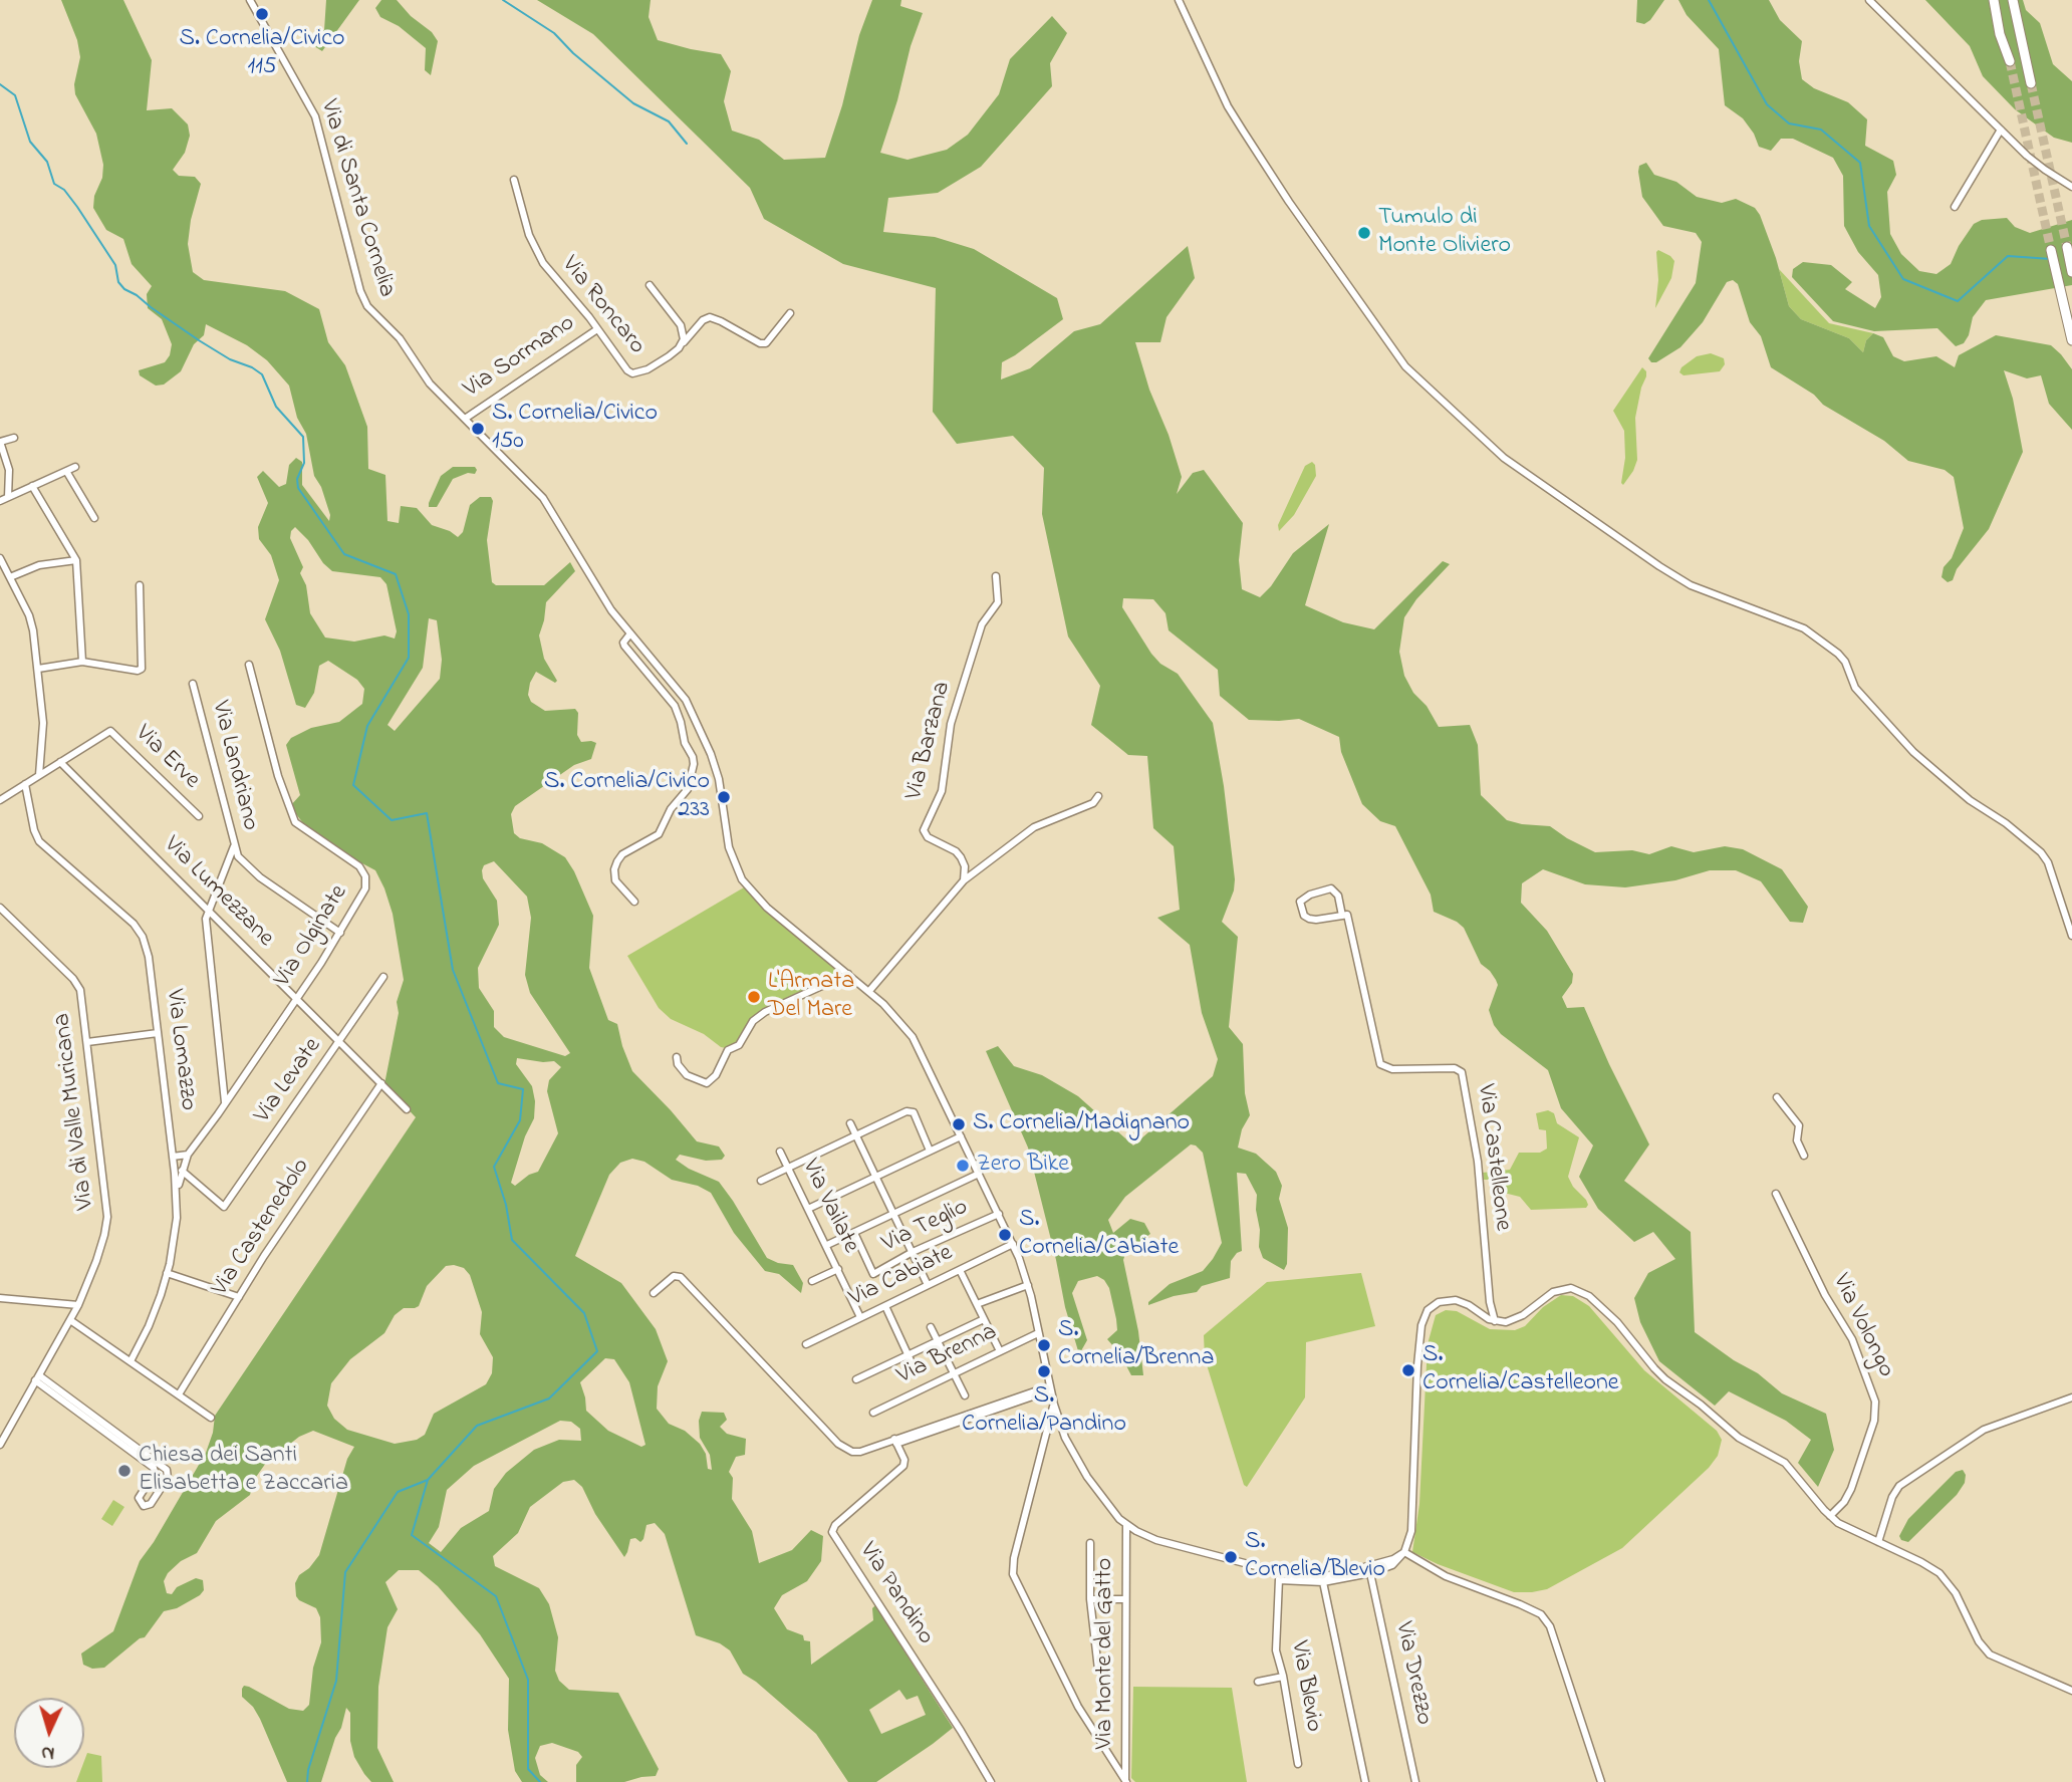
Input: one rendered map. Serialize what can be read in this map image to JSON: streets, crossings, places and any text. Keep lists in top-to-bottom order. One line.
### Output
{"streets":{"street":["Via di Santa Cornelia","Via Roncaro","Via Sormano","Via Barzana","Via Erve","Via Landriano","Via Lumezzane","Via Olginate","Via Lomazzo","Via Levate","Via di Valle Muricana","Via Castelleone","Via Vailate","Via Teglio","Via Castenedolo","Via Cabiate","Via Volongo","Via Brenna","Via Pandino","Via Monte del Gatto","Via Drezzo","Via Blevio"]},"crossings":[["Via di Santa Cornelia","Via Sormano"],["Via di Santa Cornelia","Via Teglio"],["Via di Santa Cornelia","Via Cabiate"],["Via di Santa Cornelia","Via Brenna"],["Via di Santa Cornelia","Via Monte del Gatto"],["Via di Santa Cornelia","Via Drezzo"],["Via di Santa Cornelia","Via Blevio"],["Via Roncaro","Via Sormano"],["Via Erve","Via Lumezzane"],["Via Erve","Via Lomazzo"],["Via Landriano","Via Olginate"],["Via Lumezzane","Via Olginate"],["Via Lumezzane","Via Levate"],["Via Lumezzane","Via Castenedolo"],["Via Olginate","Via Lomazzo"],["Via Olginate","Via Levate"],["Via Vailate","Via Cabiate"]],"places":["S. Cornelia/Civico 115","Tumulo di Monte Oliviero","S. Cornelia/Civico 150","S. Cornelia/Civico 233","L'Armata Del Mare","S. Cornelia/Madignano","Zero Bike","S. Cornelia/Cabiate","S. Cornelia/Brenna","S. Cornelia/Castelleone","S. Cornelia/Pandino","Chiesa dei Santi Elisabetta e Zaccaria","S. Cornelia/Blevio"],"north":"bottom"}
